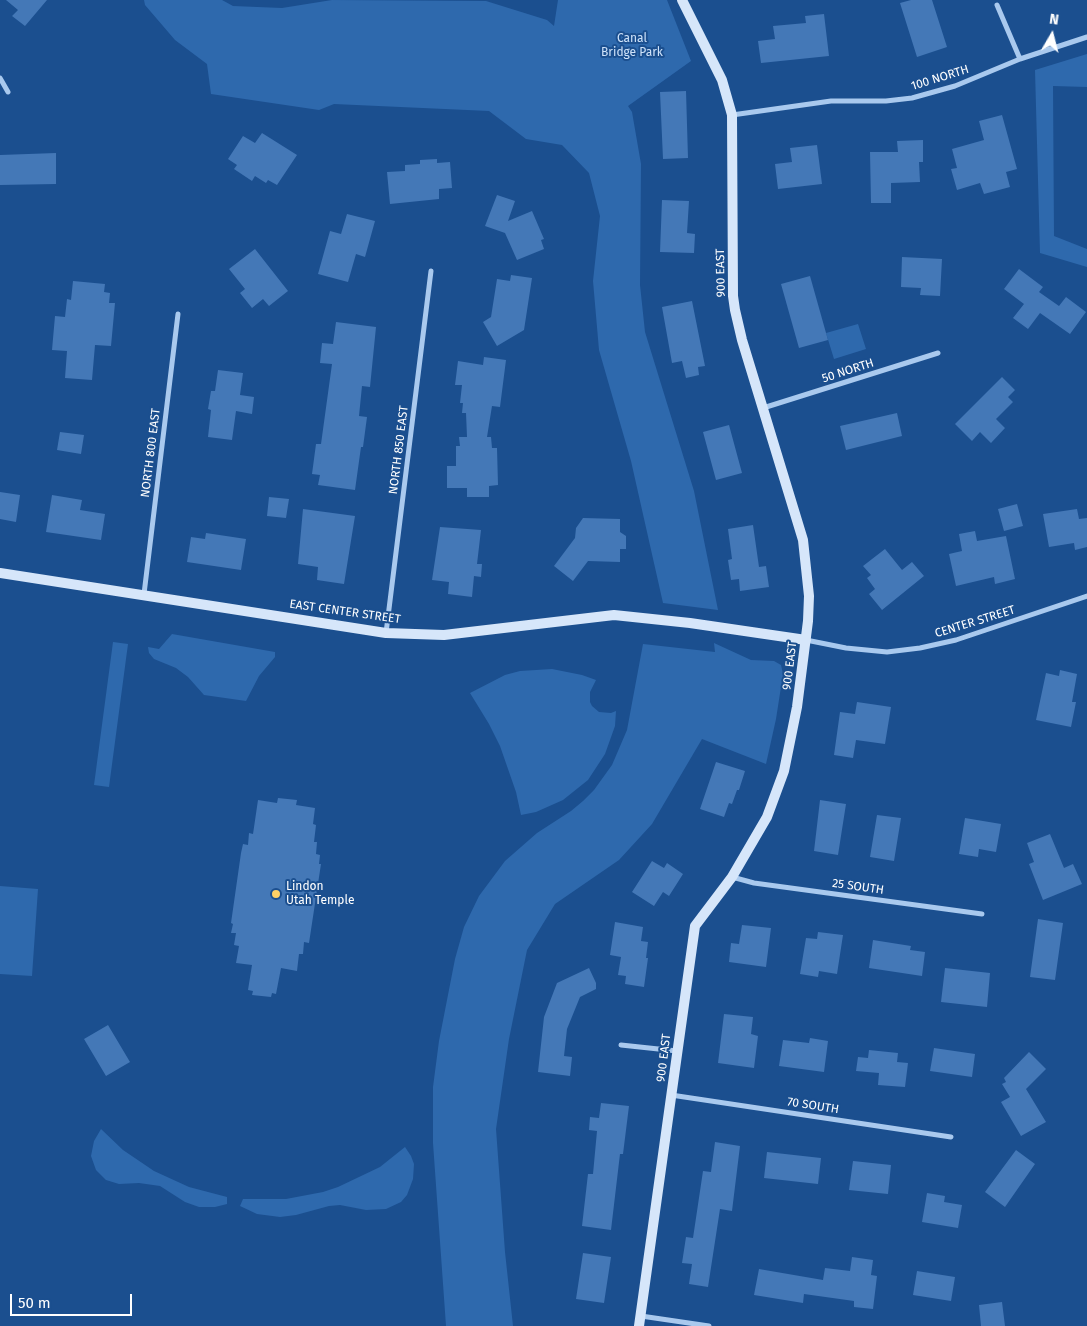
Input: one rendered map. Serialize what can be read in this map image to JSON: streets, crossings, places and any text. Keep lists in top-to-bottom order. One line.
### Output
{"streets":{"street":["100 NORTH","900 EAST","50 NORTH","NORTH 850 EAST","NORTH 800 EAST","EAST CENTER STREET","CENTER STREET","25 SOUTH","70 SOUTH"]},"crossings":[["100 NORTH","900 EAST"],["900 EAST","50 NORTH"],["900 EAST","EAST CENTER STREET"],["900 EAST","CENTER STREET"],["900 EAST","25 SOUTH"],["900 EAST","70 SOUTH"],["NORTH 850 EAST","EAST CENTER STREET"],["NORTH 800 EAST","EAST CENTER STREET"],["EAST CENTER STREET","CENTER STREET"]],"parks":["Canal Bridge Park"],"places":["Lindon Utah Temple"],"scale_bar":"50 m","north":"top"}
